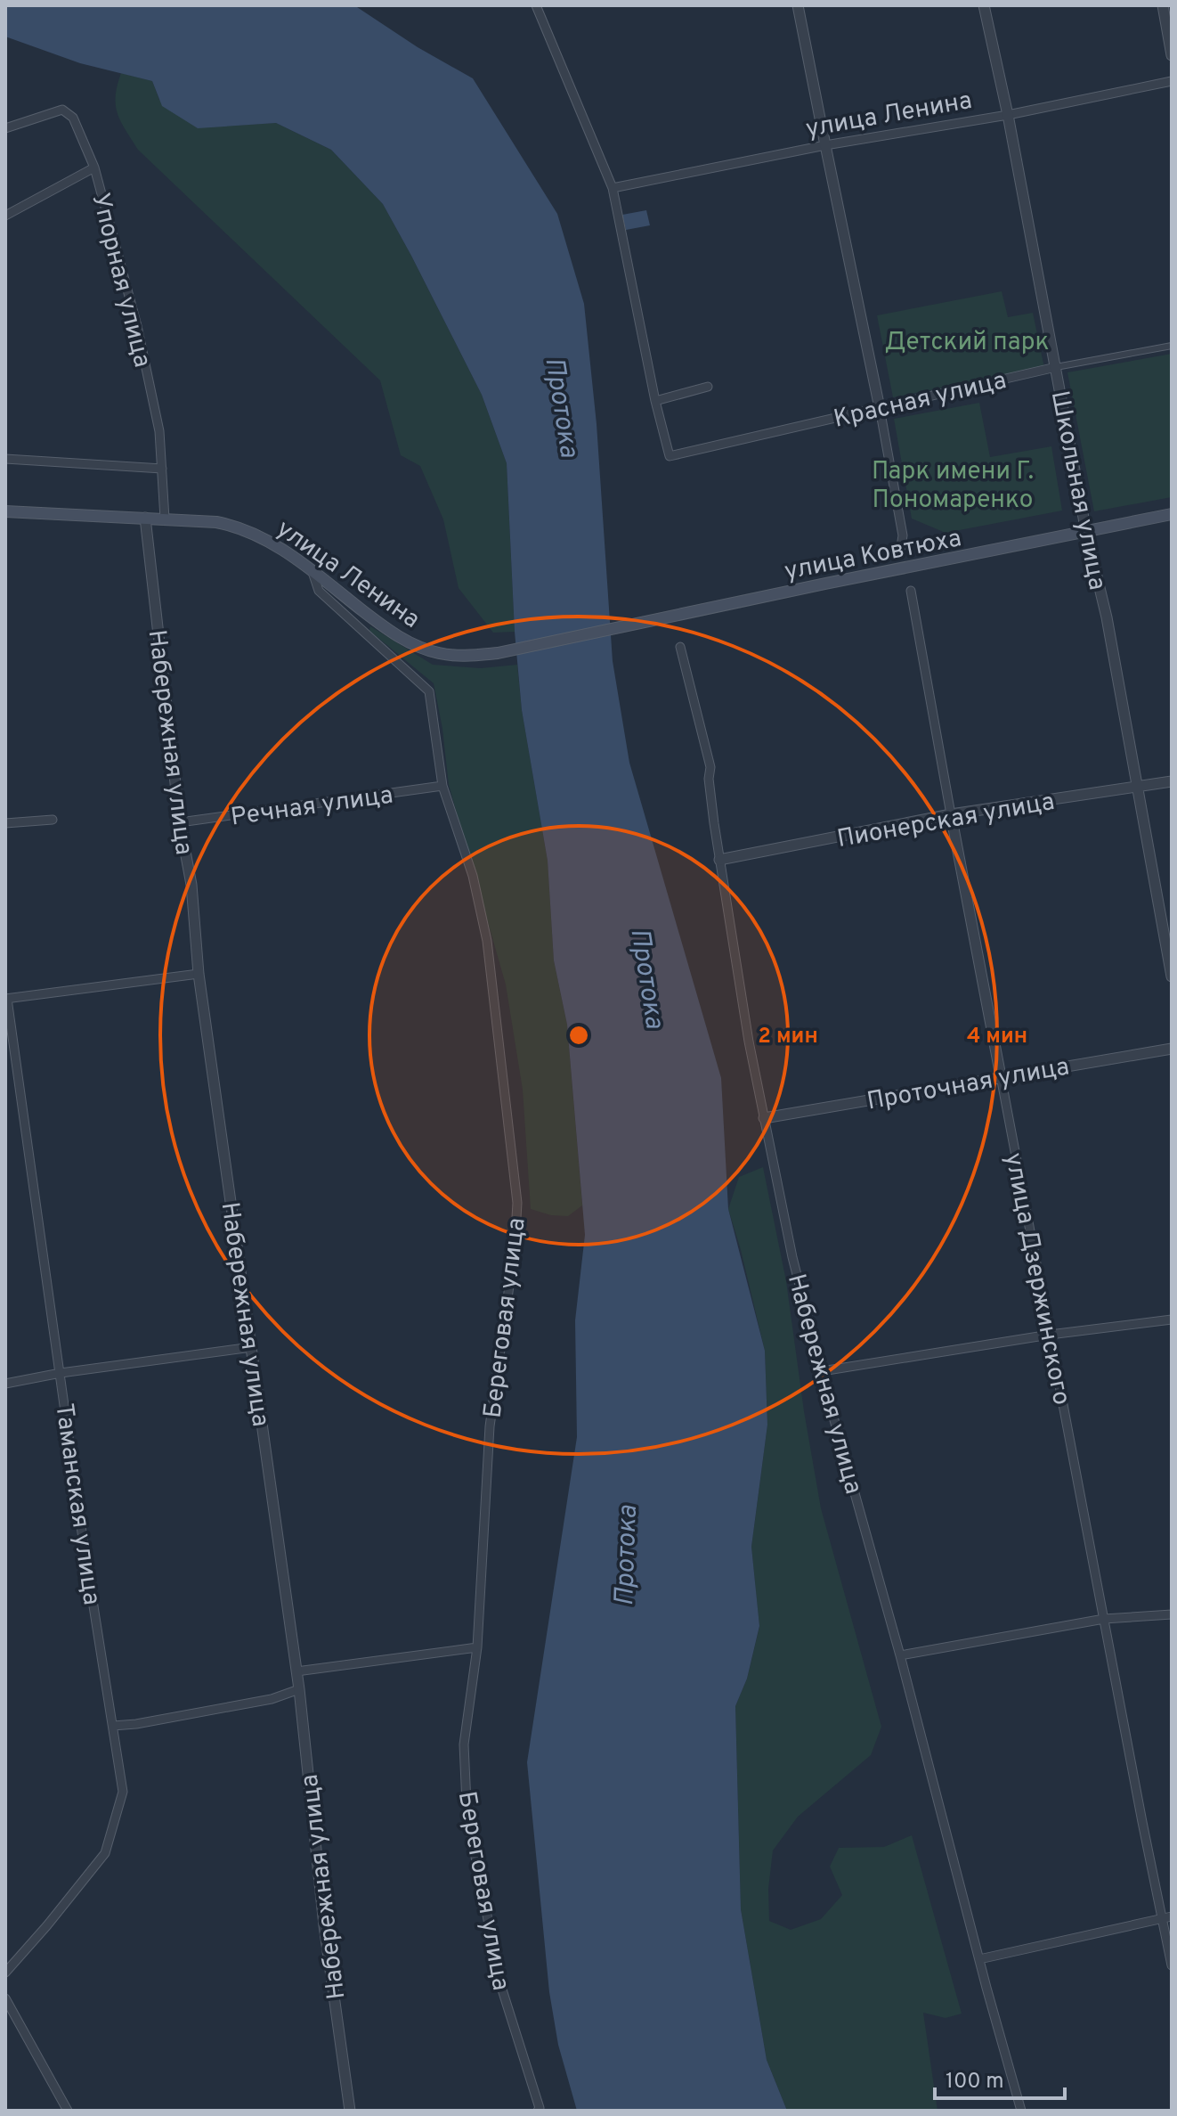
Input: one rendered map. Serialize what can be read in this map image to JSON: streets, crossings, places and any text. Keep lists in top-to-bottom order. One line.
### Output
{"streets":{"main road":["улица Ленина","улица Ковтюха"],"street":["Упорная улица","Красная улица","Школьная улица","Набережная улица","Речная улица","Пионерская улица","Проточная улица","улица Дзержинского","Береговая улица","Таманская улица"]},"crossings":[["улица Ленина","Упорная улица"],["улица Ленина","Школьная улица"],["улица Ленина","улица Ковтюха"],["улица Ленина","Набережная улица"],["улица Ленина","Береговая улица"],["Красная улица","Школьная улица"],["Школьная улица","улица Ковтюха"],["Школьная улица","Пионерская улица"],["Набережная улица","Речная улица"],["Набережная улица","Пионерская улица"],["Набережная улица","Проточная улица"],["Речная улица","Береговая улица"],["Пионерская улица","улица Дзержинского"],["Проточная улица","улица Дзержинского"]],"water":["Протока"],"parks":["Детский парк","Парк имени Г. Пономаренко"],"scale_bar":"100 m","rings":["2 мин","4 мин"]}
